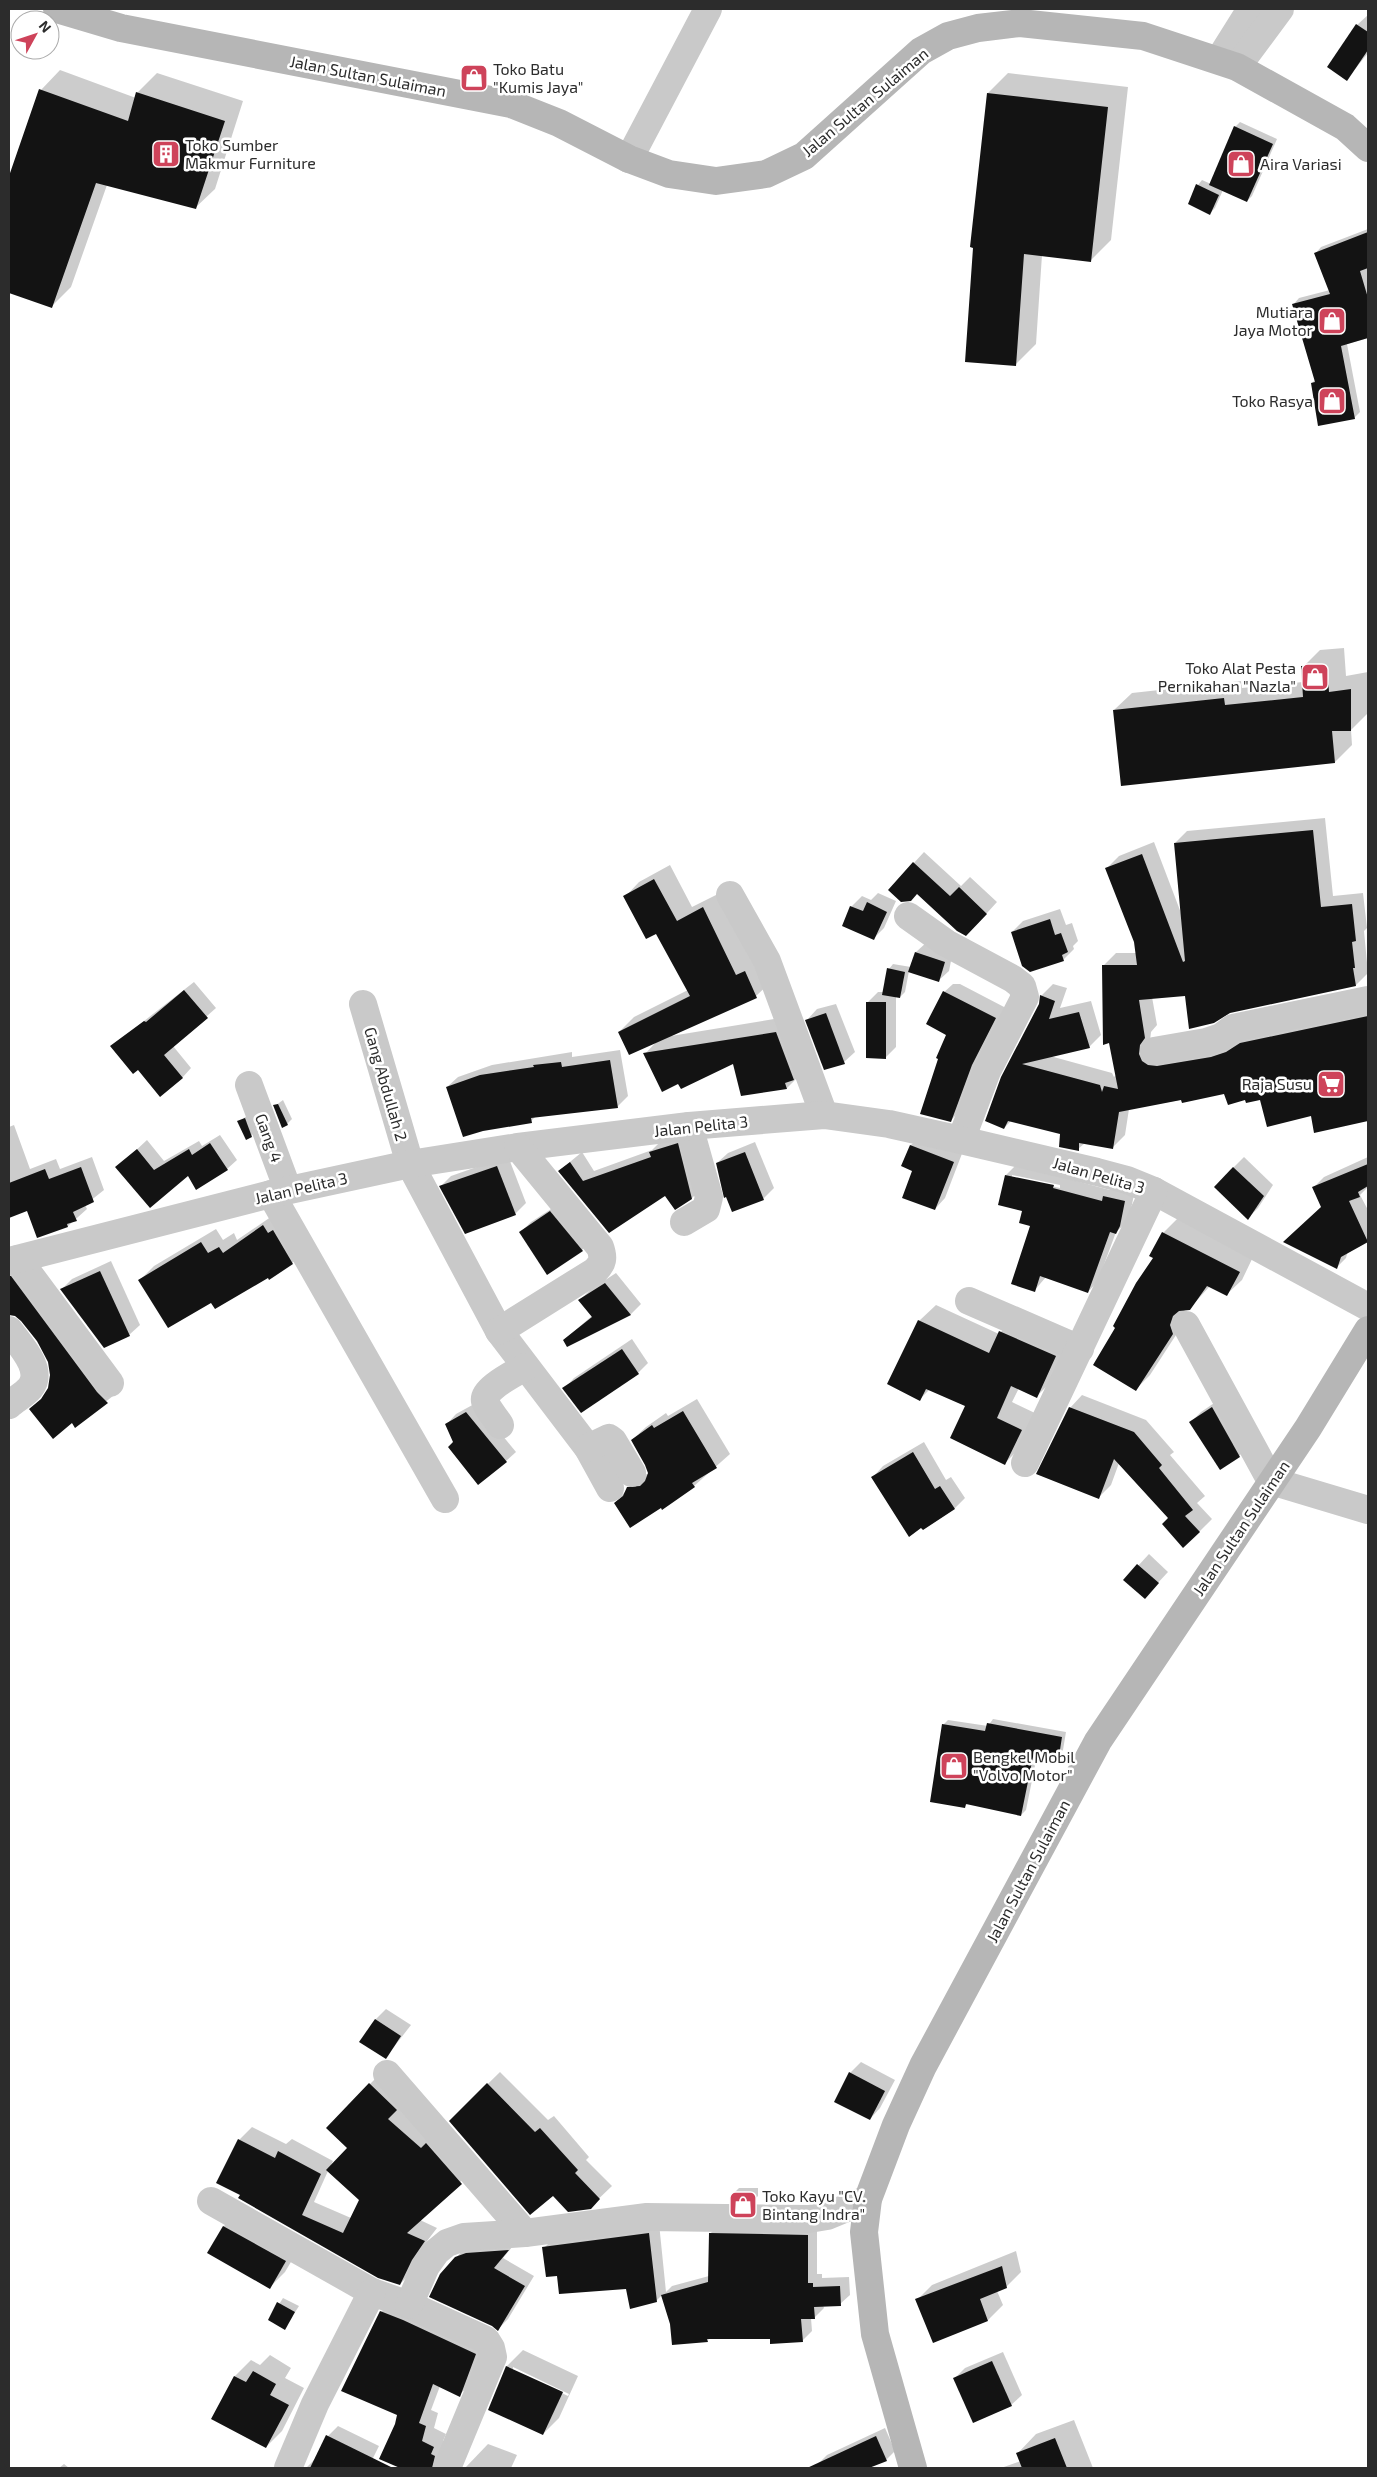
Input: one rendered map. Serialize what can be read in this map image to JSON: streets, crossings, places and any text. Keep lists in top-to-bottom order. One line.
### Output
{"streets":{"main road":["Jalan Sultan Sulaiman"],"street":["Gang Abdullah 2","Jalan Pelita 3","Gang 4"]},"crossings":[["Gang Abdullah 2","Jalan Pelita 3"],["Jalan Pelita 3","Gang 4"]],"places":{"shop":["Toko Batu \"Kumis Jaya\"","Aira Variasi","Mutiara Jaya Motor","Toko Rasya","Toko Alat Pesta Pernikahan \"Nazla\"","Bengkel Mobil \"Volvo Motor\"","Toko Kayu \"CV. Bintang Indra\""],"building":["Toko Sumber Makmur Furniture"],"supermarket":["Raja Susu"]},"north":"top right"}
